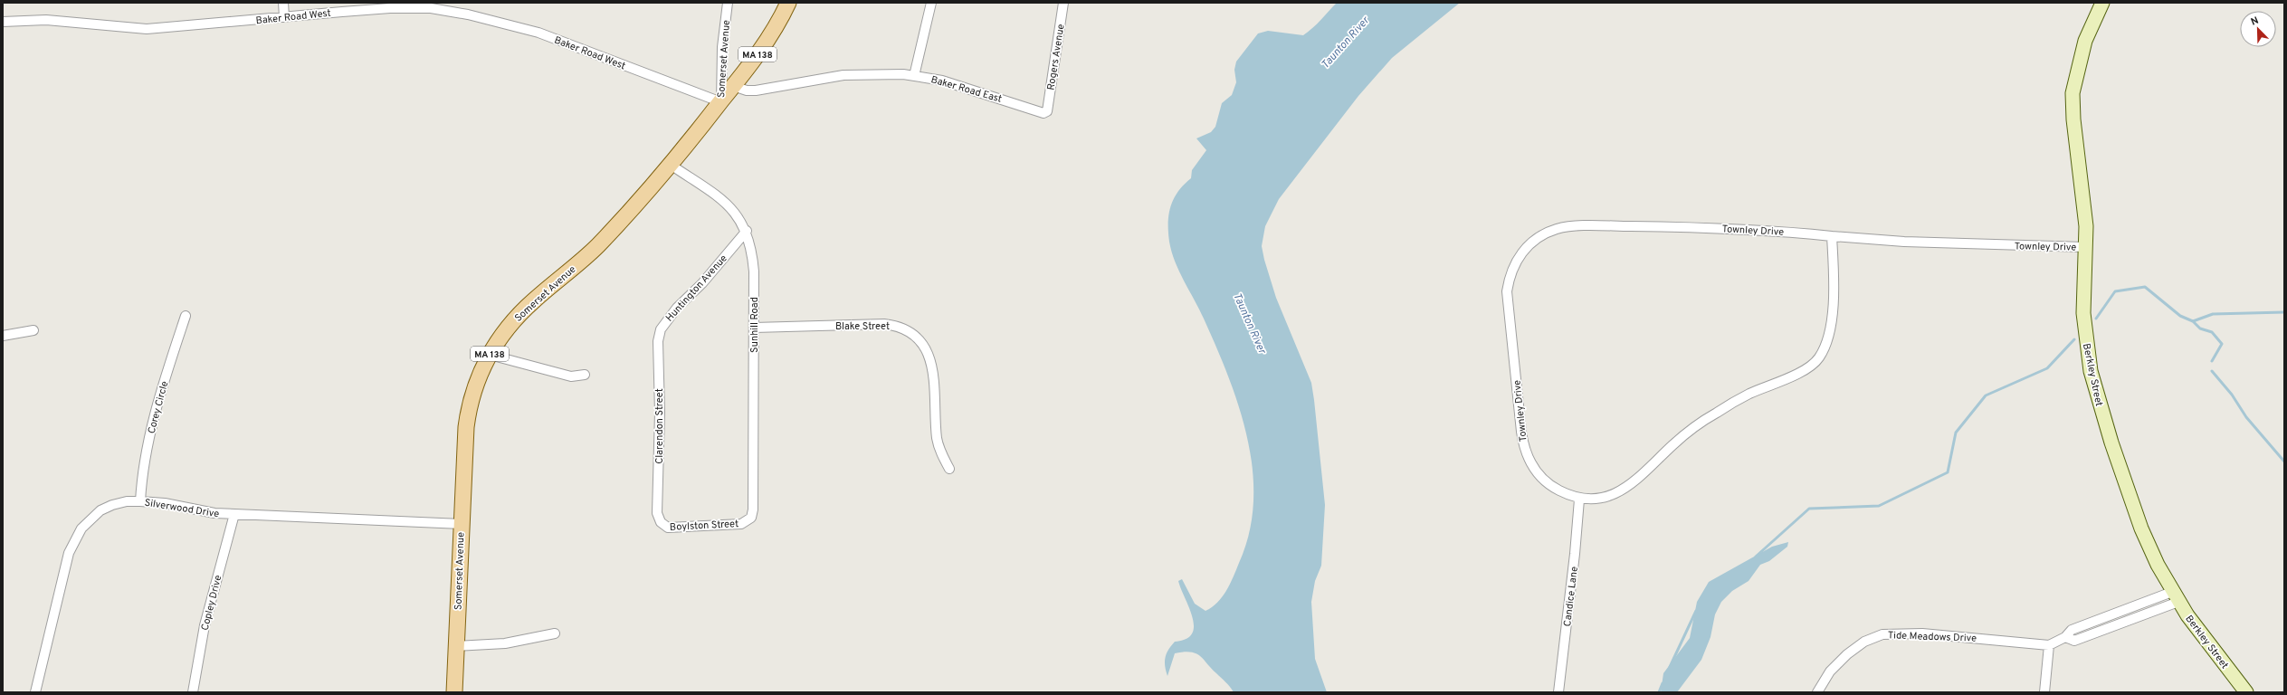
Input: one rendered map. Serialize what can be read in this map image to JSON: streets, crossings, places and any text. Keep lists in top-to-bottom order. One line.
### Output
{"streets":{"main road":["MA 138","Somerset Avenue","Berkley Street"],"street":["Baker Road West","Rogers Avenue","Baker Road East","Townley Drive","Huntington Avenue","Sunhill Road","Blake Street","Corey Circle","Clarendon Street","Silverwood Drive","Boylston Street","Candice Lane","Copley Drive","Tide Meadows Drive"]},"crossings":[["Baker Road West","MA 138"],["Baker Road West","Somerset Avenue"],["MA 138","Somerset Avenue"],["MA 138","Baker Road East"],["Rogers Avenue","Baker Road East"],["Somerset Avenue","Sunhill Road"],["Somerset Avenue","Silverwood Drive"],["Townley Drive","Berkley Street"],["Townley Drive","Candice Lane"],["Huntington Avenue","Sunhill Road"],["Huntington Avenue","Clarendon Street"],["Sunhill Road","Blake Street"],["Sunhill Road","Boylston Street"],["Corey Circle","Silverwood Drive"],["Clarendon Street","Boylston Street"],["Silverwood Drive","Copley Drive"]],"water":["Taunton River"],"north":"top left"}
